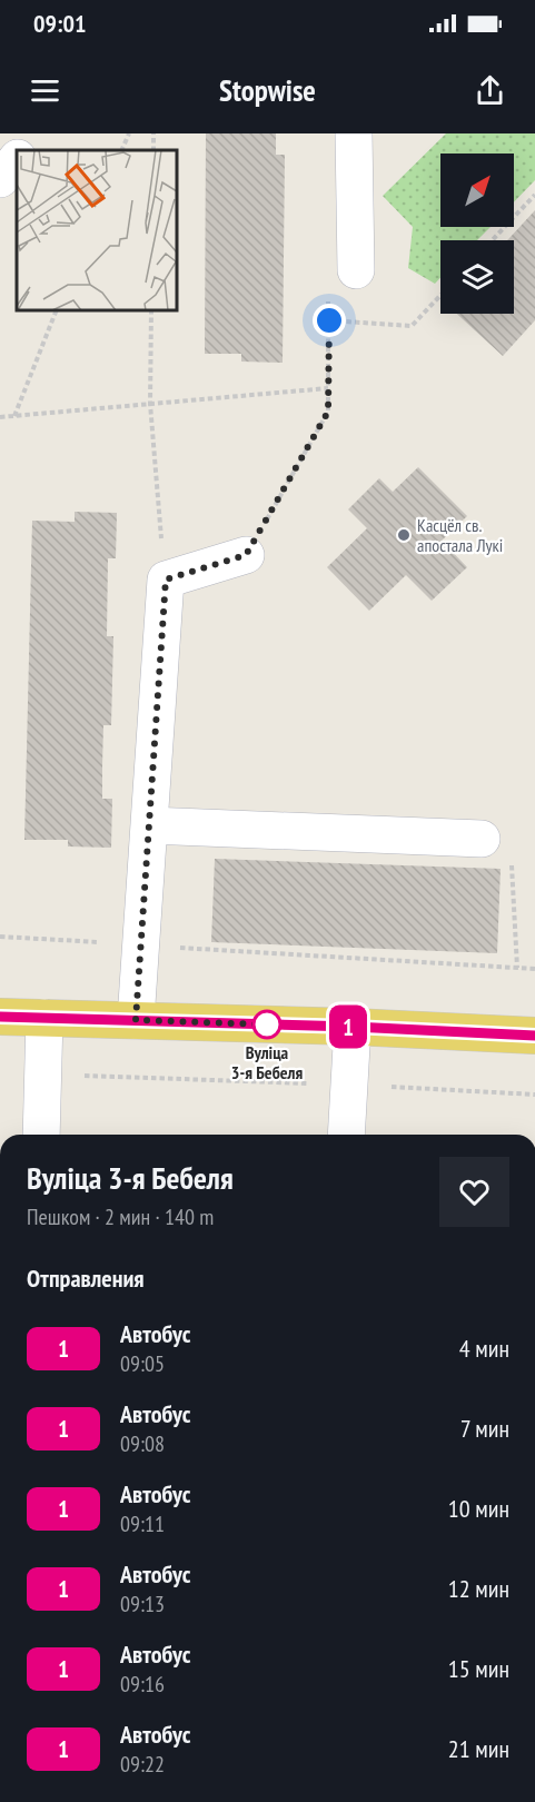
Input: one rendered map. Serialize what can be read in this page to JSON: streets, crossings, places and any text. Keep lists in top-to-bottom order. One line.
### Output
{"places":["Касцёл св. апостала Лукі","Вуліца 3-я Бебеля"],"lines":["bus line 1"],"north":"top right","page":{"status":"09:01","header":"Stopwise","on_map":"1","heading":[["Вуліца 3-я Бебеля","Пешком · 2 мин · 140 m"],"Отправления"],"list":[{"mark":"1","name":"Автобус","note":"09:05","value":"4 мин"},{"mark":"1","name":"Автобус","note":"09:08","value":"7 мин"},{"mark":"1","name":"Автобус","note":"09:11","value":"10 мин"},{"mark":"1","name":"Автобус","note":"09:13","value":"12 мин"},{"mark":"1","name":"Автобус","note":"09:16","value":"15 мин"},{"mark":"1","name":"Автобус","note":"09:22","value":"21 мин"}]}}
